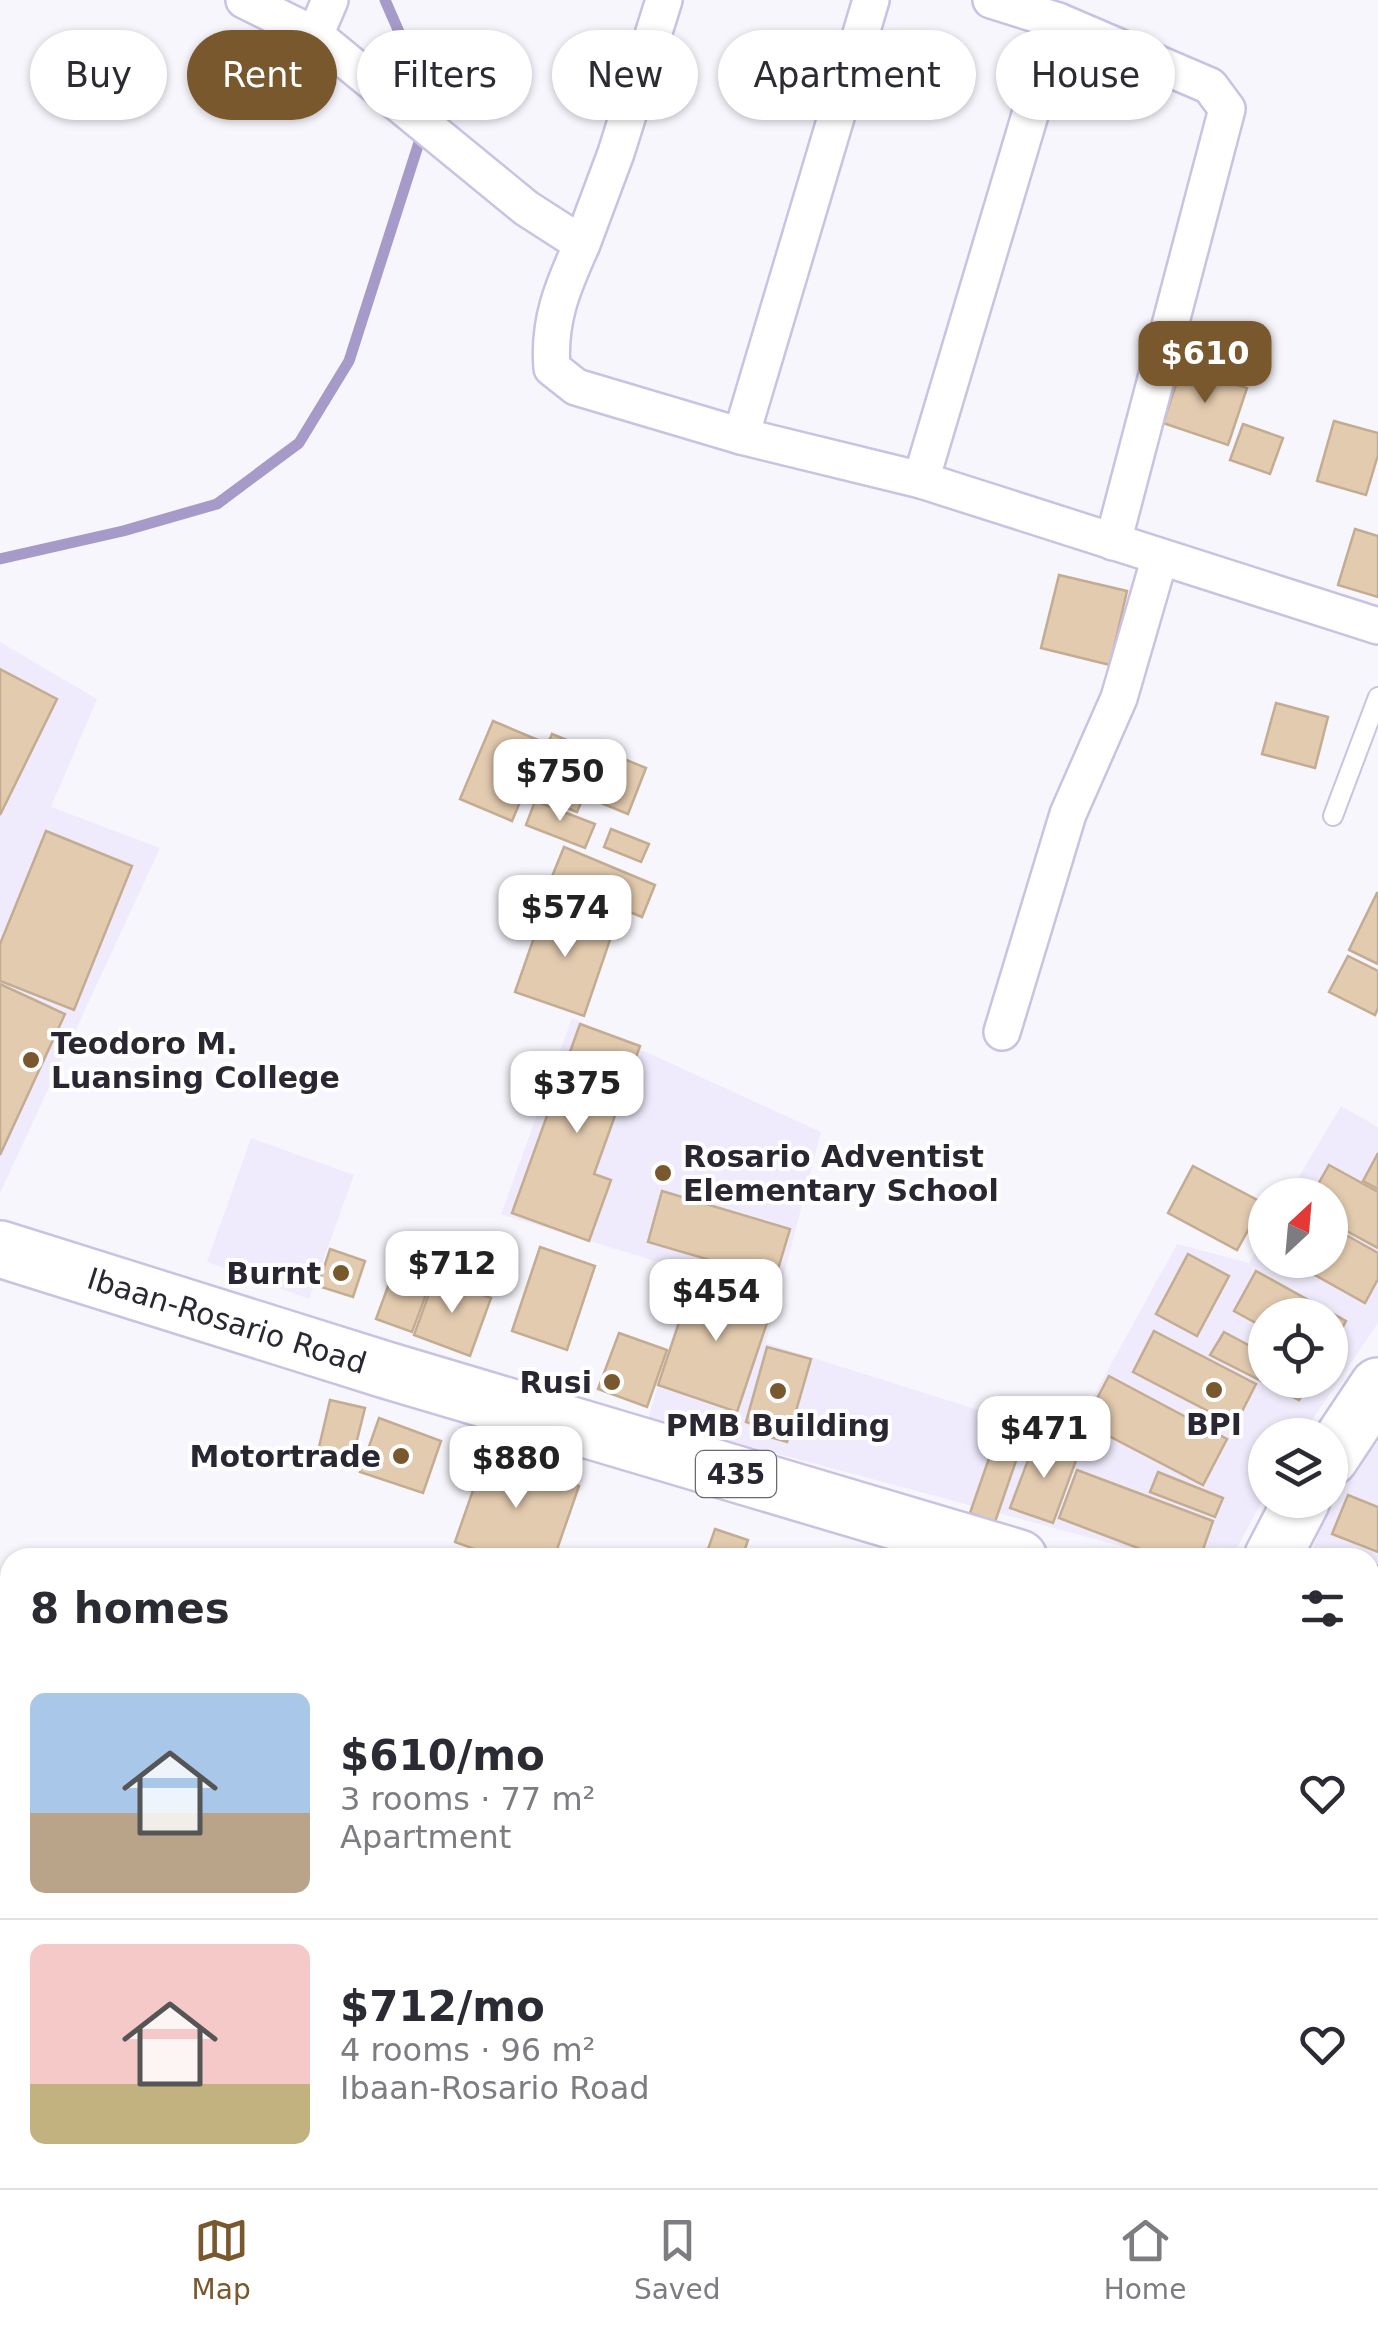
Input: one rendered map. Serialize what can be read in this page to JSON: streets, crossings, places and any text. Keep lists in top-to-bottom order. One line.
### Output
{"streets":{"main road":["Ibaan-Rosario Road","435"]},"places":["Teodoro M. Luansing College","Rosario Adventist Elementary School","Burnt","Rusi","BPI","PMB Building","Motortrade"],"north":"top right","page":{"chip":["Buy","Rent","Filters","New","Apartment","House"],"price":["$610","$750","$574","$375","$712","$454","$471","$880"],"heading":"8 homes","list":[{"name":"$610/mo","note":"3 rooms · 77 m² · Apartment"},{"name":"$712/mo","note":"4 rooms · 96 m² · Ibaan-Rosario Road"}],"tabs":["Map","Saved","Home"]}}
